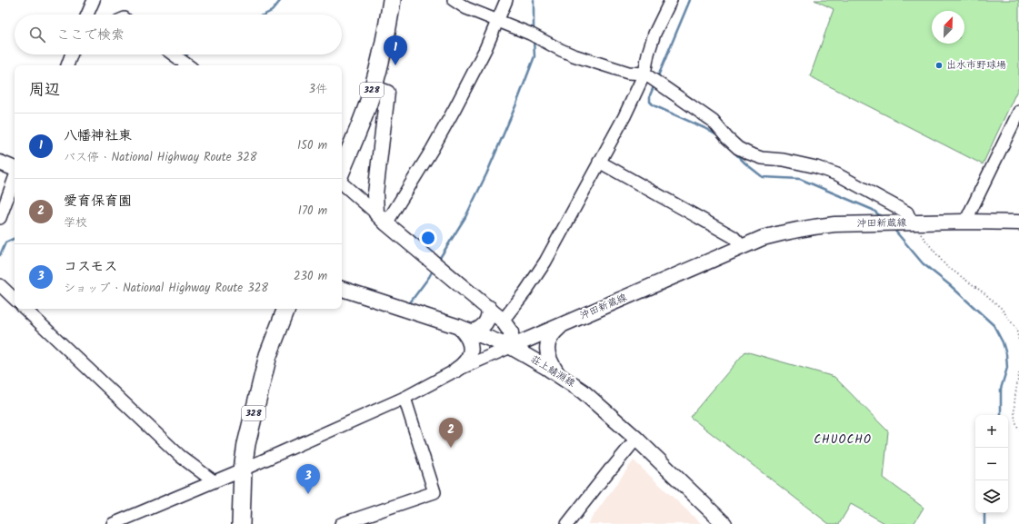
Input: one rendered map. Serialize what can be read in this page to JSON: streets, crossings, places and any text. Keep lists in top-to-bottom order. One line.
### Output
{"streets":{"highway":["328"],"main road":["沖田新蔵線","荘上鯖淵線"]},"crossings":[["沖田新蔵線","荘上鯖淵線"]],"districts":["CHUOCHO"],"places":["出水市野球場"],"north":"top right","page":{"search":"ここで検索","pins":["1","2","3"],"heading":["周辺","3件"],"list":[{"mark":"1","name":"八幡神社東","note":"バス停 · National Highway Route 328","value":"150 m"},{"mark":"2","name":"愛育保育園","note":"学校","value":"170 m"},{"mark":"3","name":"コスモス","note":"ショップ · National Highway Route 328","value":"230 m"}],"map_buttons":["+","−"]}}
